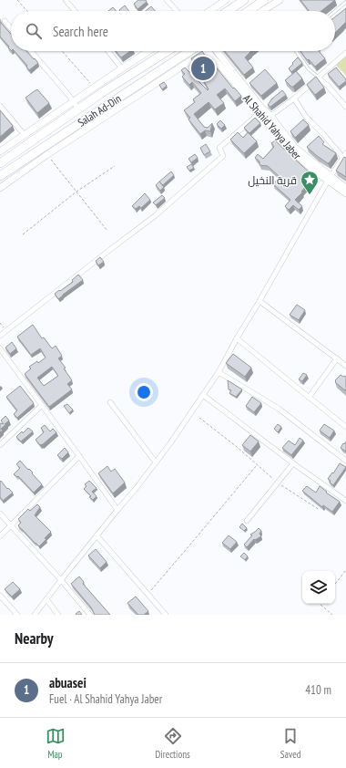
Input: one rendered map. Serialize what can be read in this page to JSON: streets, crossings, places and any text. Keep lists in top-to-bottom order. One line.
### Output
{"streets":{"highway":["Salah Ad-Din"],"street":["Al Shahid Yahya Jaber"]},"places":{"place":["قرية النخيل"]},"page":{"search":"Search here","pins":"1","heading":"Nearby","list":[{"mark":"1","name":"abuasei","note":"Fuel · Al Shahid Yahya Jaber","value":"410 m"}],"nav":["Map","Directions","Saved"]}}
